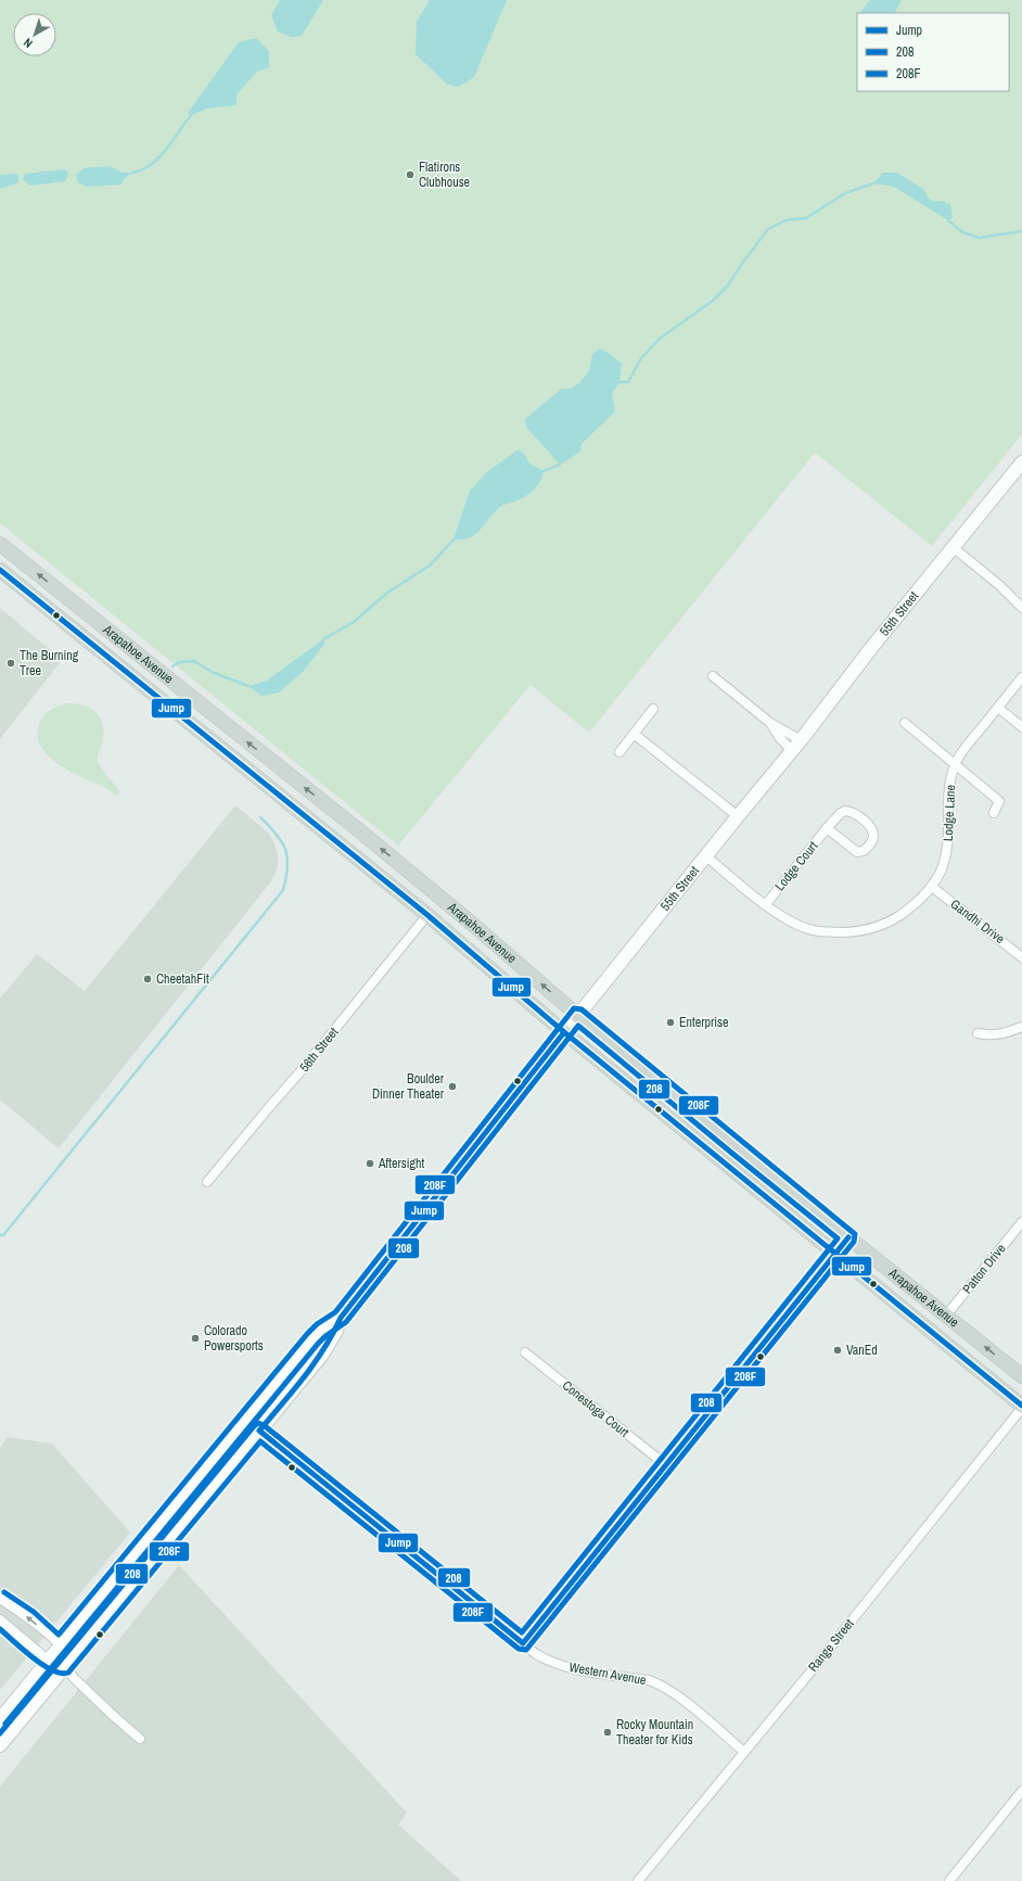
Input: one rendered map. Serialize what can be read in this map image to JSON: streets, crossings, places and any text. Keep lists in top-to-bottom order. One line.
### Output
{"streets":{"main road":["55th Street","Arapahoe Avenue"],"street":["Lodge Lane","Lodge Court","Gandhi Drive","56th Street","Patton Drive","Conestoga Court","Range Street","Western Avenue"]},"crossings":[["55th Street","Arapahoe Avenue"],["55th Street","Lodge Lane"],["55th Street","Western Avenue"],["Arapahoe Avenue","56th Street"],["Arapahoe Avenue","Patton Drive"],["Arapahoe Avenue","Range Street"],["Lodge Lane","Lodge Court"],["Lodge Lane","Gandhi Drive"],["Range Street","Western Avenue"]],"places":["Flatirons Clubhouse","The Burning Tree","CheetahFit","Enterprise","Boulder Dinner Theater","Aftersight","Colorado Powersports","VanEd","Rocky Mountain Theater for Kids"],"lines":["transit line Jump","transit line 208F","transit line 208"],"legend":["Jump","208","208F"],"north":"bottom left"}
